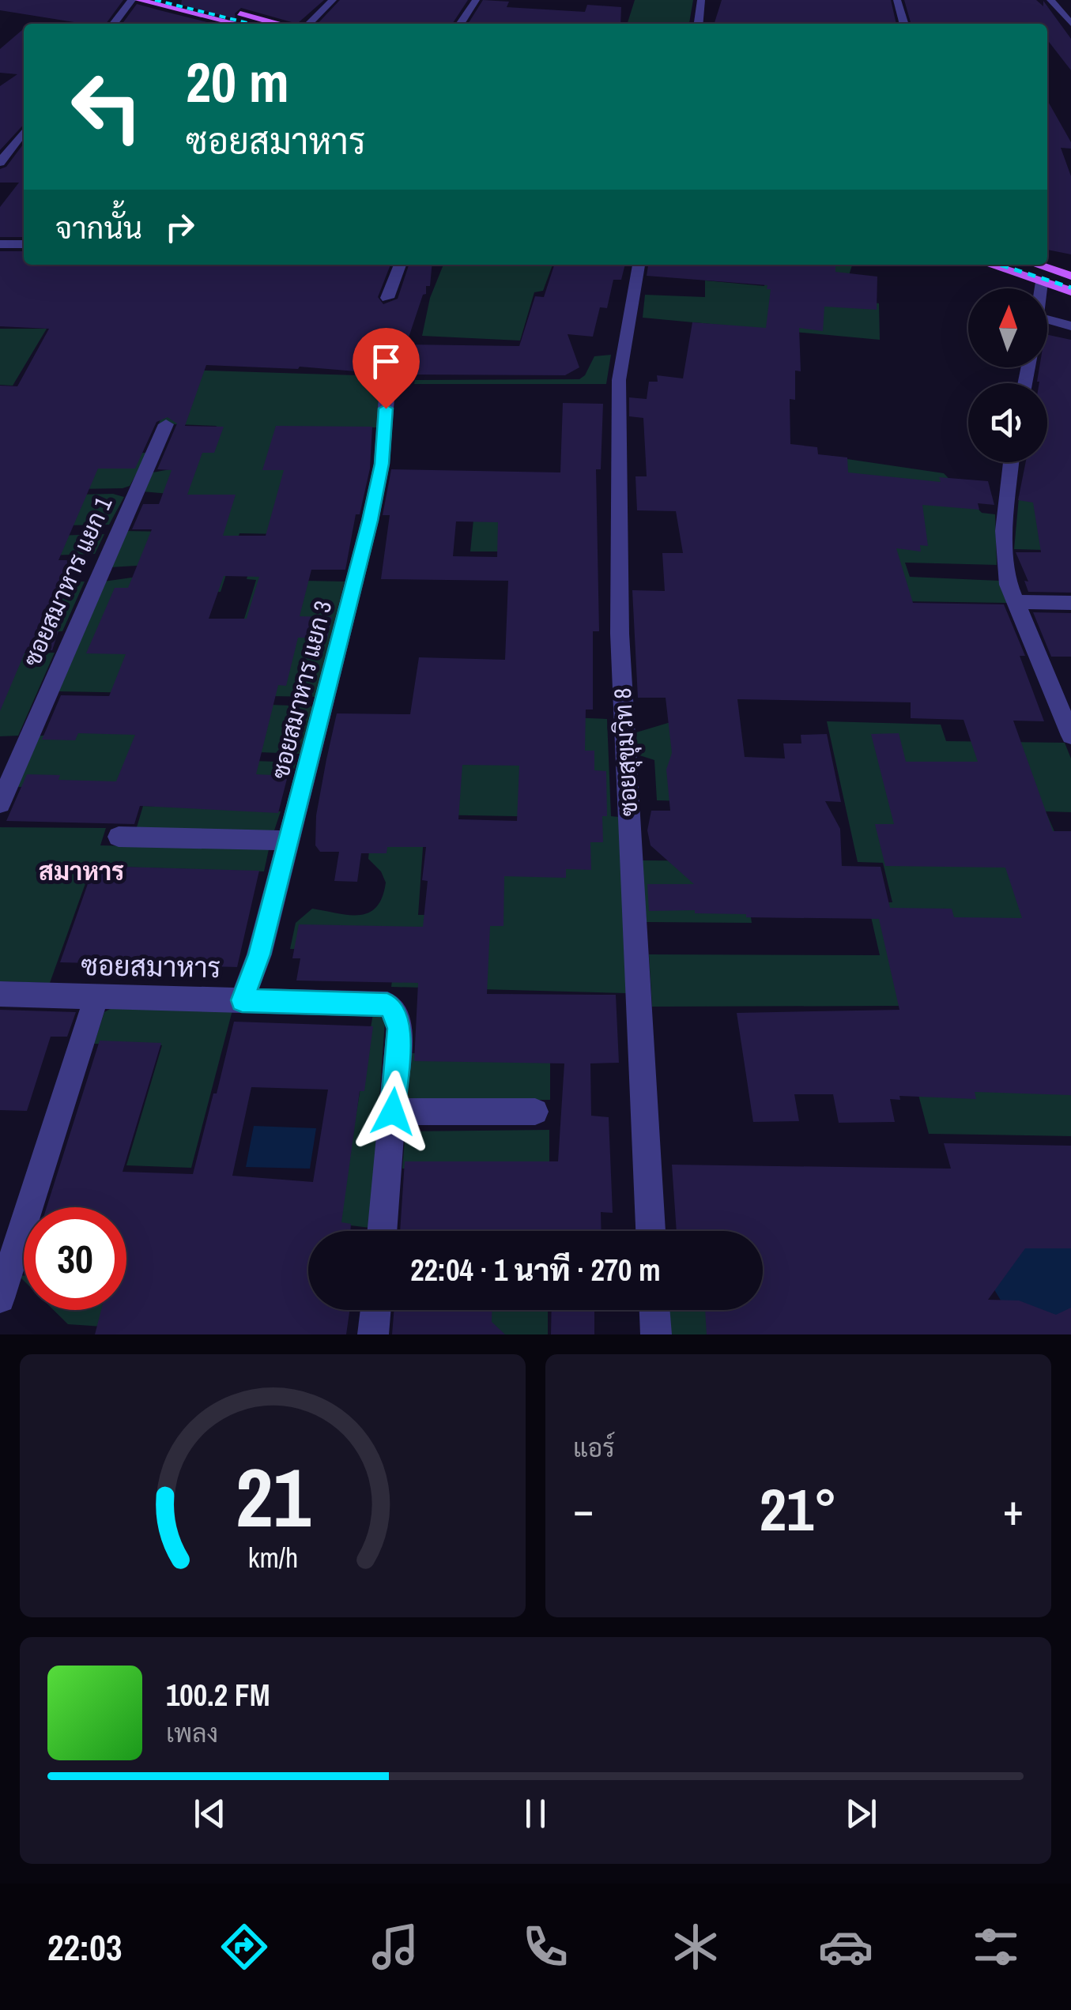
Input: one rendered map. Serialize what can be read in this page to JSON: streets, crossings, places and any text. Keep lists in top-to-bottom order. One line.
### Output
{"streets":{"street":["ซอยสมาหาร แยก 1","ซอยสมาหาร แยก 3","ซอยสุขุมวิท 8","ซอยสมาหาร"]},"crossings":[["ซอยสมาหาร แยก 3","ซอยสมาหาร"]],"districts":["สมาหาร"],"north":"top","page":{"turn":["20 m","ซอยสมาหาร"],"then":"จากนั้น","limit":"30","trip":"22:04 · 1 นาที · 270 m","tile":"แอร์","heat":["−","21°","+"],"song":["100.2 FM","เพลง"],"tabs":"22:03","gauge":["21","km/h"]}}
